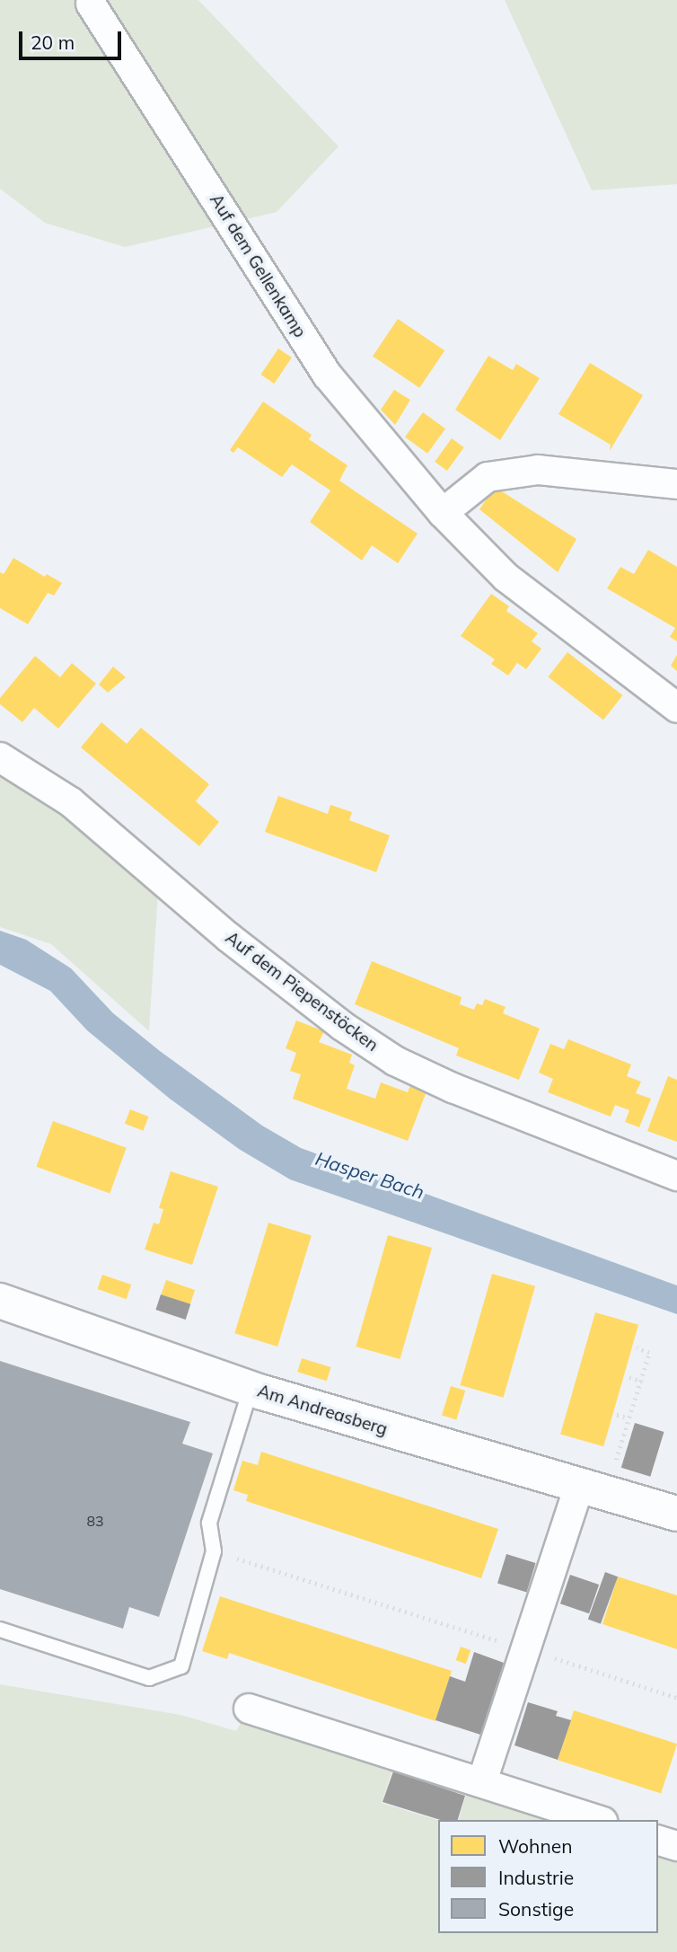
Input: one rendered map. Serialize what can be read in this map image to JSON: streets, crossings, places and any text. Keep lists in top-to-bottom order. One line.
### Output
{"streets":{"main road":["Am Andreasberg"],"street":["Auf dem Gellenkamp","Auf dem Piepenstöcken"]},"water":["Hasper Bach"],"house_numbers":["83"],"legend":["Wohnen","Industrie","Sonstige"],"scale_bar":"20 m"}
